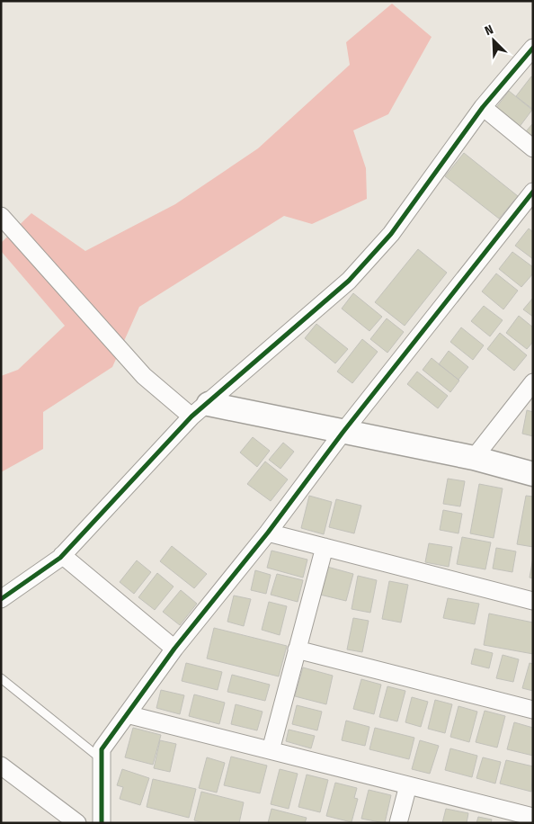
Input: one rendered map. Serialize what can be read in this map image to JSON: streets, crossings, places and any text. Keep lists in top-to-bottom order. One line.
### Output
{"north":"top left"}
